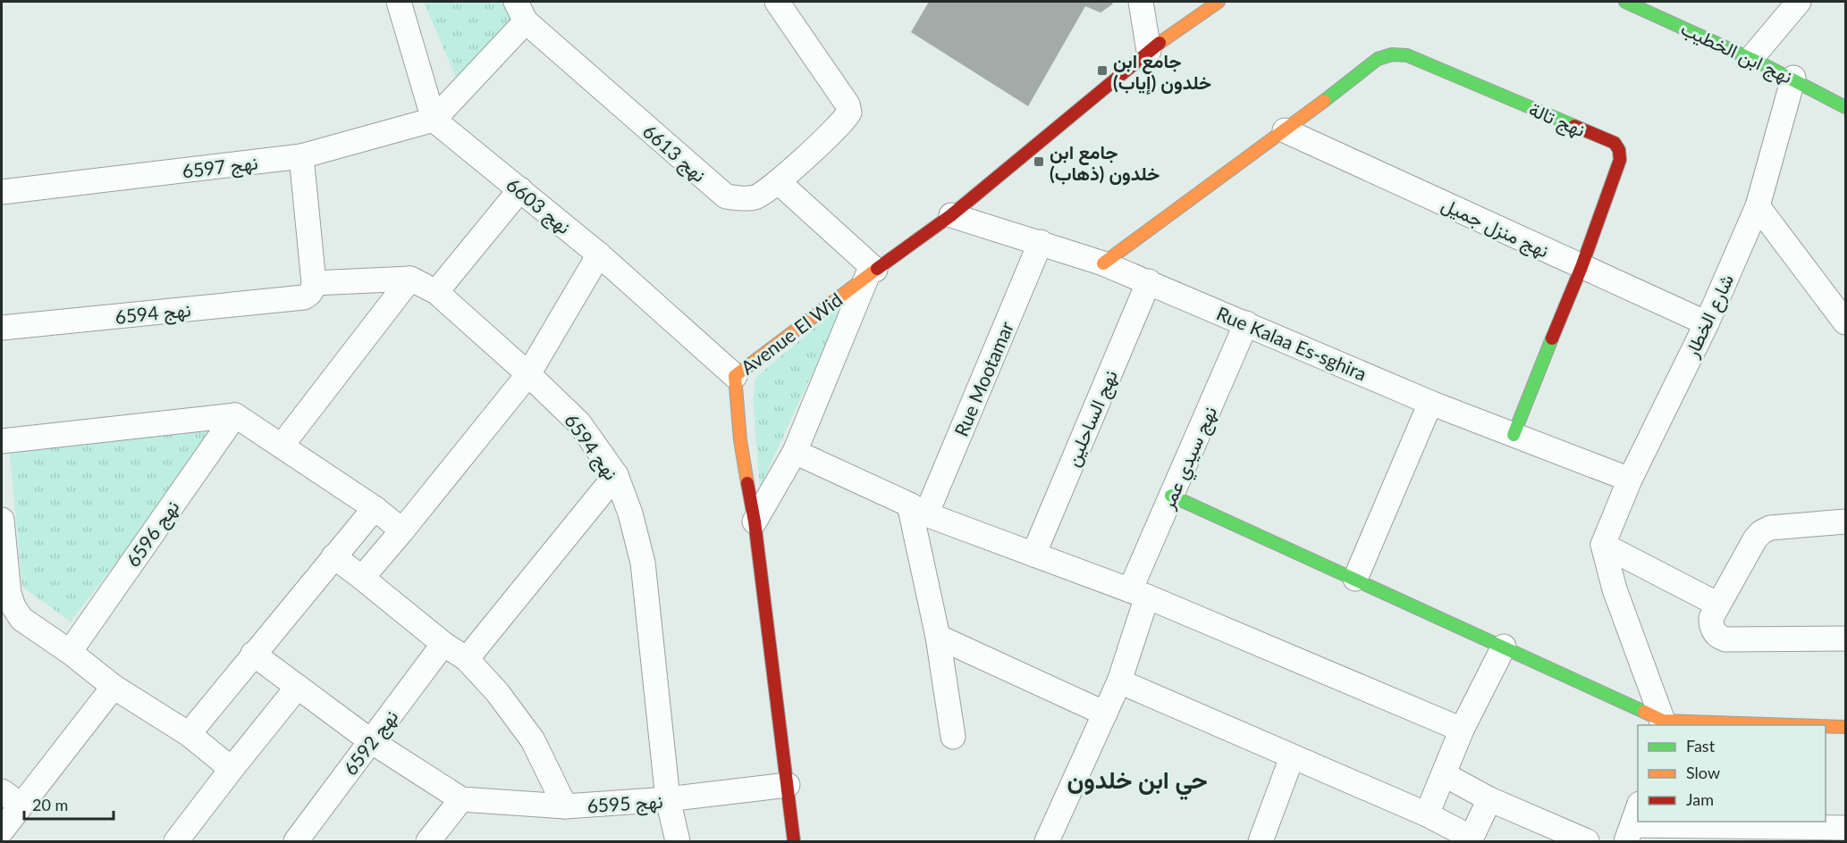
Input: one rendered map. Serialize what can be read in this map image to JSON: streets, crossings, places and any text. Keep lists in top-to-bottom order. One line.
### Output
{"streets":{"street":["نهج ابن الخطيب","نهج تالة","نهج 6613","نهج 6597","نهج 6603","نهج منزل جميل","نهج 6594","شارع الخطار","Avenue El Wid","Rue Kalaa Es-sghira","Rue Mootamar","نهج الساحلين","نهج سيدي عمر","نهج 6596","نهج 6592","نهج 6595"]},"crossings":[["نهج ابن الخطيب","شارع الخطار"],["نهج تالة","نهج منزل جميل"],["نهج تالة","Rue Kalaa Es-sghira"],["نهج 6597","نهج 6603"],["نهج 6603","Avenue El Wid"],["نهج منزل جميل","شارع الخطار"],["نهج 6594","نهج 6595"],["شارع الخطار","Rue Kalaa Es-sghira"],["Avenue El Wid","Rue Kalaa Es-sghira"],["Avenue El Wid","نهج 6595"],["Rue Kalaa Es-sghira","Rue Mootamar"],["Rue Kalaa Es-sghira","نهج الساحلين"],["Rue Kalaa Es-sghira","نهج سيدي عمر"]],"districts":["حي ابن خلدون"],"places":{"transit":["جامع ابن خلدون (إياب)","جامع ابن خلدون (ذهاب)"]},"legend":["Fast","Slow","Jam"],"scale_bar":"20 m"}
